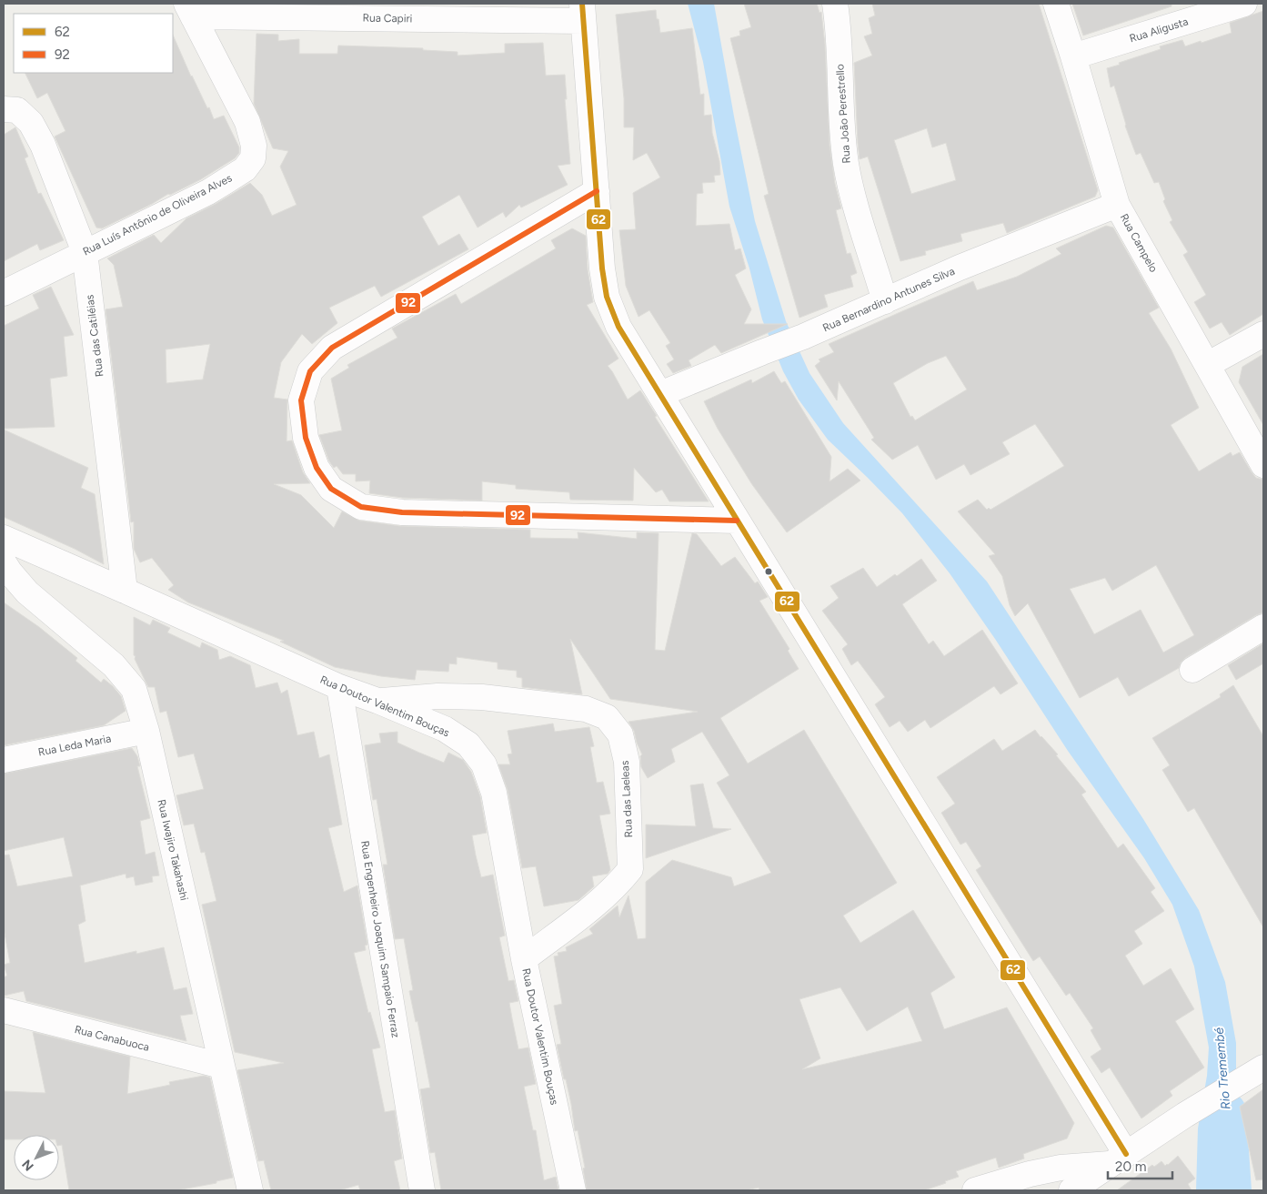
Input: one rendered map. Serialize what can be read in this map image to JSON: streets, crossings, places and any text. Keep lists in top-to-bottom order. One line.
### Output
{"streets":{"street":["Rua Capiri","Rua Aligusta","Rua João Perestrello","Rua Luís Antônio de Oliveira Alves","Rua Campelo","Rua Bernardino Antunes Silva","Rua das Catiléias","Rua Doutor Valentim Bouças","Rua Leda Maria","Rua das Laeleas","Rua Iwajiro Takahashi","Rua Engenheiro Joaquim Sampaio Ferraz","Rua Canabuoca"]},"crossings":[["Rua Capiri","Rua Luís Antônio de Oliveira Alves"],["Rua Aligusta","Rua Campelo"],["Rua João Perestrello","Rua Bernardino Antunes Silva"],["Rua Luís Antônio de Oliveira Alves","Rua das Catiléias"],["Rua Campelo","Rua Bernardino Antunes Silva"],["Rua das Catiléias","Rua Doutor Valentim Bouças"],["Rua Doutor Valentim Bouças","Rua das Laeleas"],["Rua Doutor Valentim Bouças","Rua Engenheiro Joaquim Sampaio Ferraz"],["Rua Leda Maria","Rua Iwajiro Takahashi"],["Rua Iwajiro Takahashi","Rua Canabuoca"]],"water":["Rio Tremembé"],"lines":["transit line 62","transit line 92"],"legend":["62","92"],"scale_bar":"20 m","north":"bottom left"}
